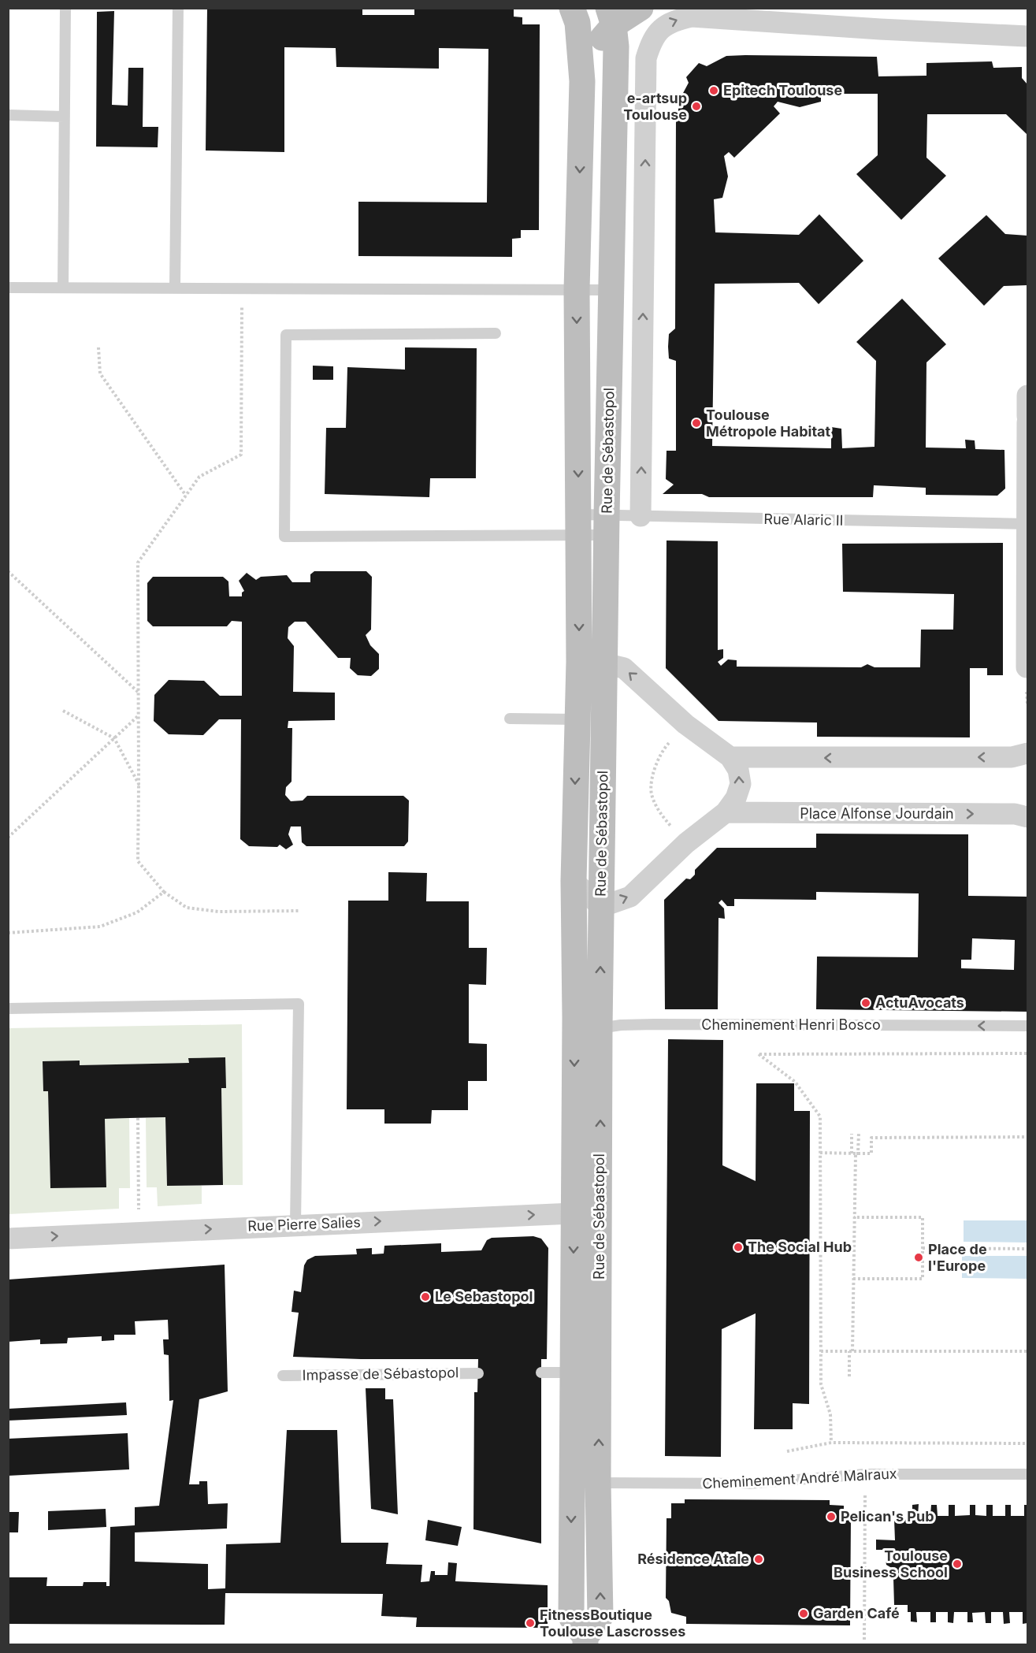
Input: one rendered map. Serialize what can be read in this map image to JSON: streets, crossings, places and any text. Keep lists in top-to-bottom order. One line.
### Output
{"streets":{"street":["Rue de Sébastopol","Place Alfonse Jourdain","Rue Pierre Salies"],"lane":["Rue Alaric II","Cheminement Henri Bosco","Impasse de Sébastopol","Cheminement André Malraux"]},"crossings":[["Rue de Sébastopol","Rue Alaric II"],["Rue de Sébastopol","Cheminement Henri Bosco"],["Rue de Sébastopol","Rue Pierre Salies"],["Rue de Sébastopol","Cheminement André Malraux"]],"one_way":["Cheminement Henri Bosco","Rue Pierre Salies"],"places":["Epitech Toulouse","e-artsup Toulouse","Toulouse Métropole Habitat","ActuAvocats","The Social Hub","Place de l'Europe","Le Sebastopol","Pelican's Pub","Résidence Atale","Toulouse Business School","Garden Café","FitnessBoutique Toulouse Lascrosses"]}
